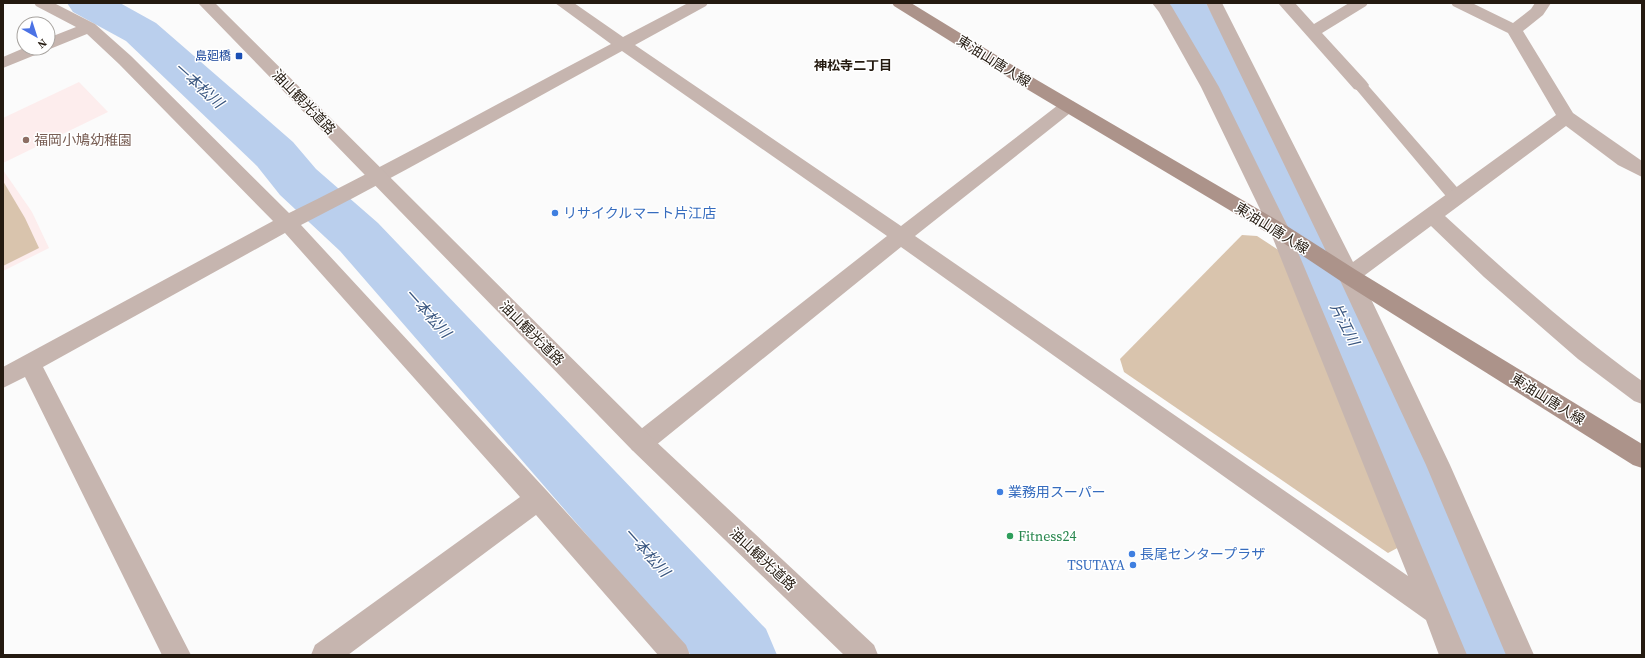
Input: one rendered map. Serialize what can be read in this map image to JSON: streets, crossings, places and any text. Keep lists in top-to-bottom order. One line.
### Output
{"streets":{"main road":["東油山唐人線"],"street":["油山観光道路"]},"districts":["神松寺二丁目"],"water":["一本松川","片江川"],"places":{"transit":["島廻橋"],"other":["福岡小鳩幼稚園","リサイクルマート片江店","業務用スーパー","Fitness24","長尾センタープラザ","TSUTAYA"]},"north":"bottom right"}
